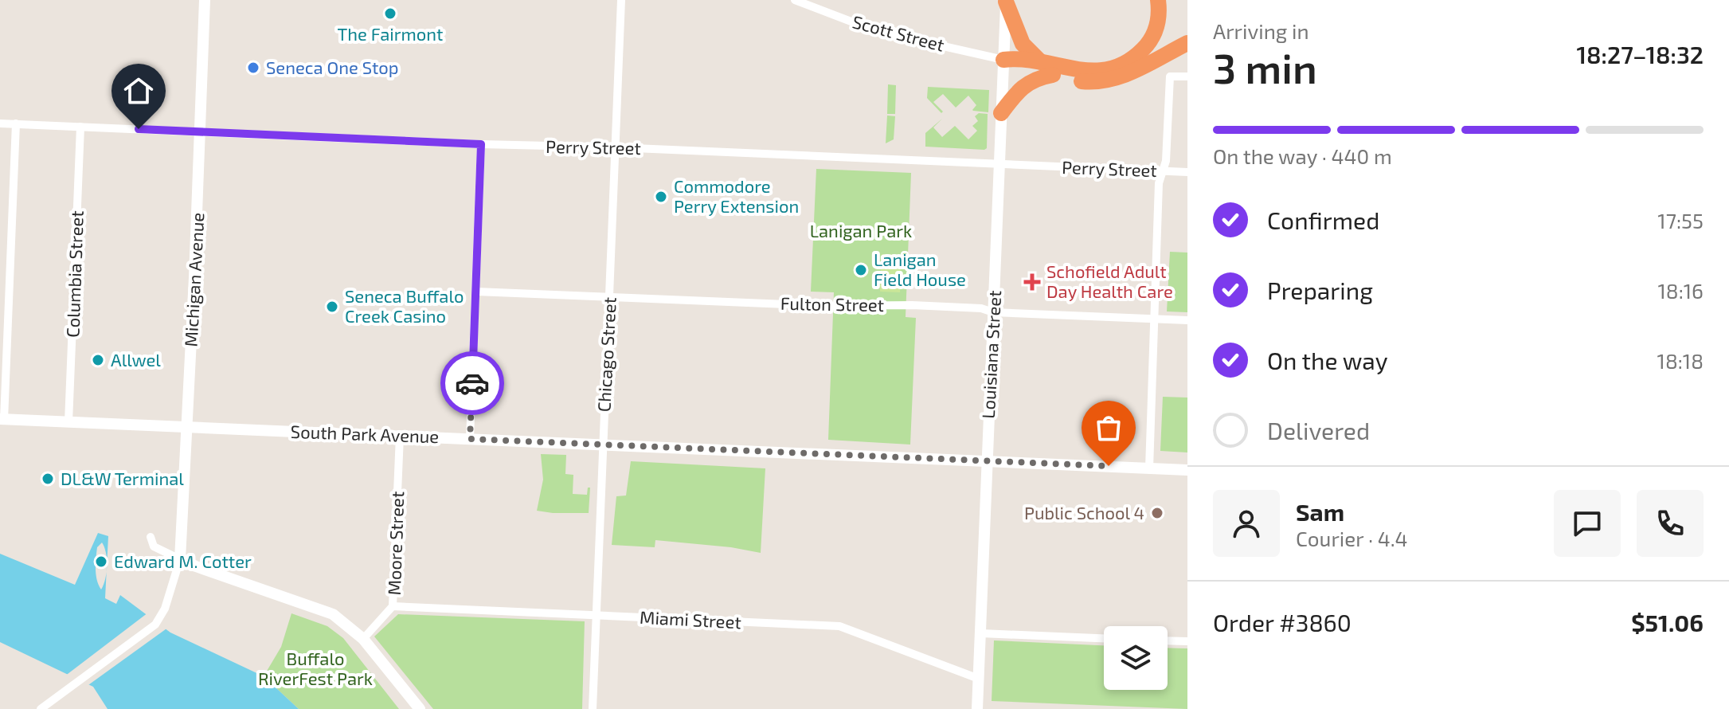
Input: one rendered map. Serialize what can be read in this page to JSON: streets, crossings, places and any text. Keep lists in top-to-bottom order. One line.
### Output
{"streets":{"street":["Scott Street","Perry Street","Columbia Street","Michigan Avenue","Fulton Street","Chicago Street","Louisiana Street","South Park Avenue","Moore Street","Miami Street"]},"crossings":[["Scott Street","Louisiana Street"],["Perry Street","Columbia Street"],["Perry Street","Michigan Avenue"],["Perry Street","Chicago Street"],["Perry Street","Louisiana Street"],["Columbia Street","South Park Avenue"],["Michigan Avenue","South Park Avenue"],["Fulton Street","Chicago Street"],["Fulton Street","Louisiana Street"],["Chicago Street","South Park Avenue"],["Chicago Street","Miami Street"],["Louisiana Street","South Park Avenue"],["Louisiana Street","Miami Street"],["South Park Avenue","Moore Street"],["Moore Street","Miami Street"]],"parks":["Lanigan Park","Buffalo RiverFest Park"],"places":{"other":["The Fairmont","Seneca One Stop","Commodore Perry Extension","Lanigan Field House","Seneca Buffalo Creek Casino","Allwel","DL&W Terminal","Public School 4","Edward M. Cotter"],"health":["Schofield Adult Day Health Care"]},"page":{"heading":["3 min","Arriving in","18:27–18:32"],"panel":["Sam","Courier · 4.4","Order #3860","$51.06"],"bar":"On the way · 440 m","list":[["Confirmed","17:55"],["Preparing","18:16"],["On the way","18:18"],"Delivered"]}}
